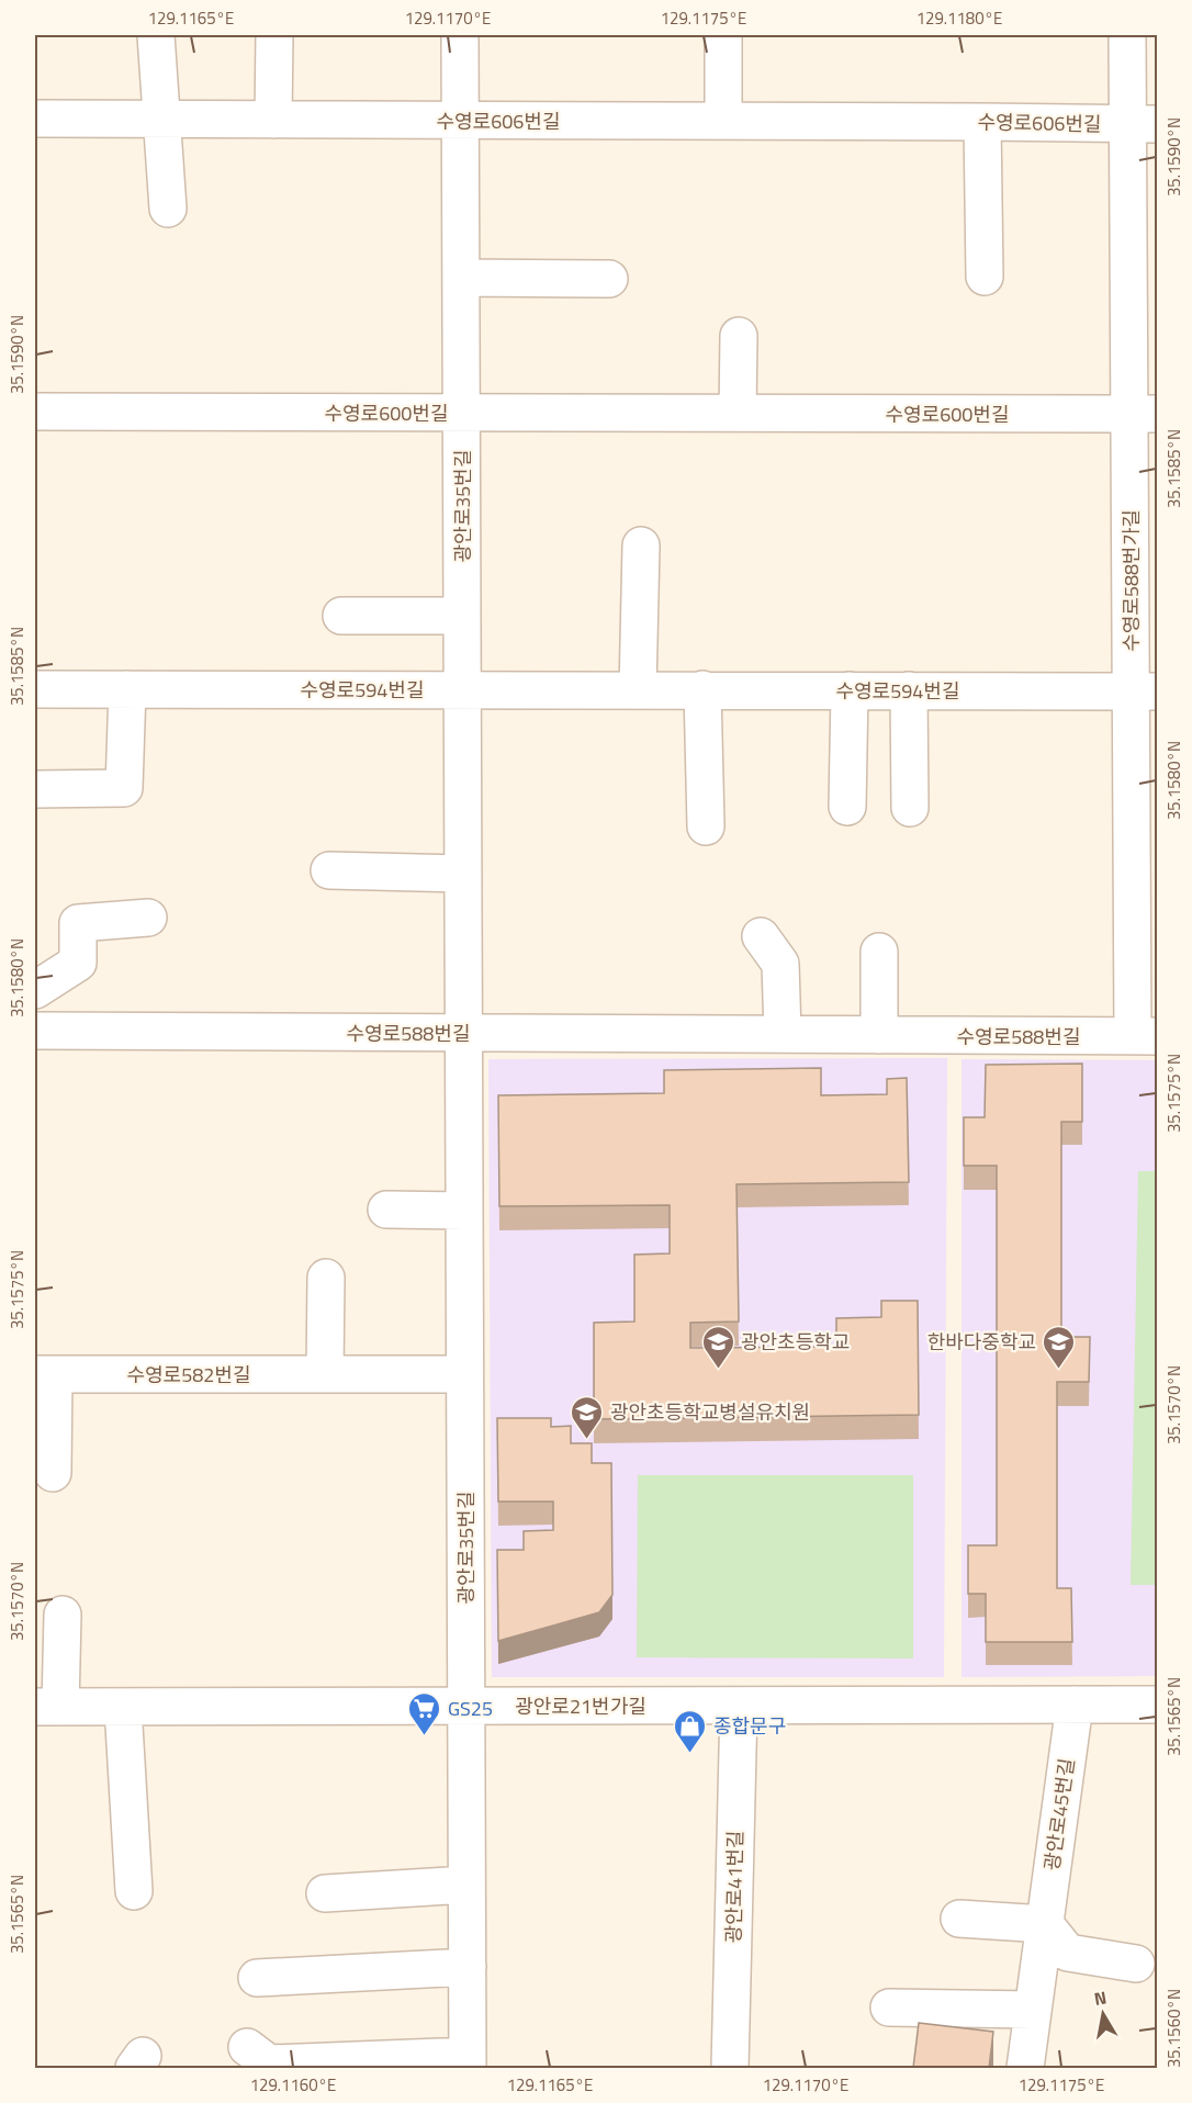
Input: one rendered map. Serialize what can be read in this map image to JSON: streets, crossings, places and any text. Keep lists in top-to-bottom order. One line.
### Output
{"streets":{"street":["수영로606번길","수영로600번길","광안로35번길","수영로588번가길","수영로594번길","수영로588번길","수영로582번길","광안로21번가길","광안로45번길","광안로41번길"]},"crossings":[["수영로606번길","광안로35번길"],["수영로606번길","수영로588번가길"],["수영로600번길","광안로35번길"],["수영로600번길","수영로588번가길"],["광안로35번길","수영로594번길"],["광안로35번길","수영로588번길"],["광안로35번길","수영로582번길"],["광안로35번길","광안로21번가길"],["수영로588번가길","수영로594번길"],["수영로588번가길","수영로588번길"],["광안로21번가길","광안로45번길"],["광안로21번가길","광안로41번길"]],"places":{"school or university":["광안초등학교","한바다중학교","광안초등학교병설유치원"],"supermarket":["GS25"],"shop":["종합문구"]},"north":"top","coordinates":["129.1165°E","129.1170°E","129.1175°E","129.1180°E","35.1590°N","35.1585°N","35.1580°N","35.1575°N","35.1570°N","35.1565°N","35.1560°N","129.1160°E"]}
